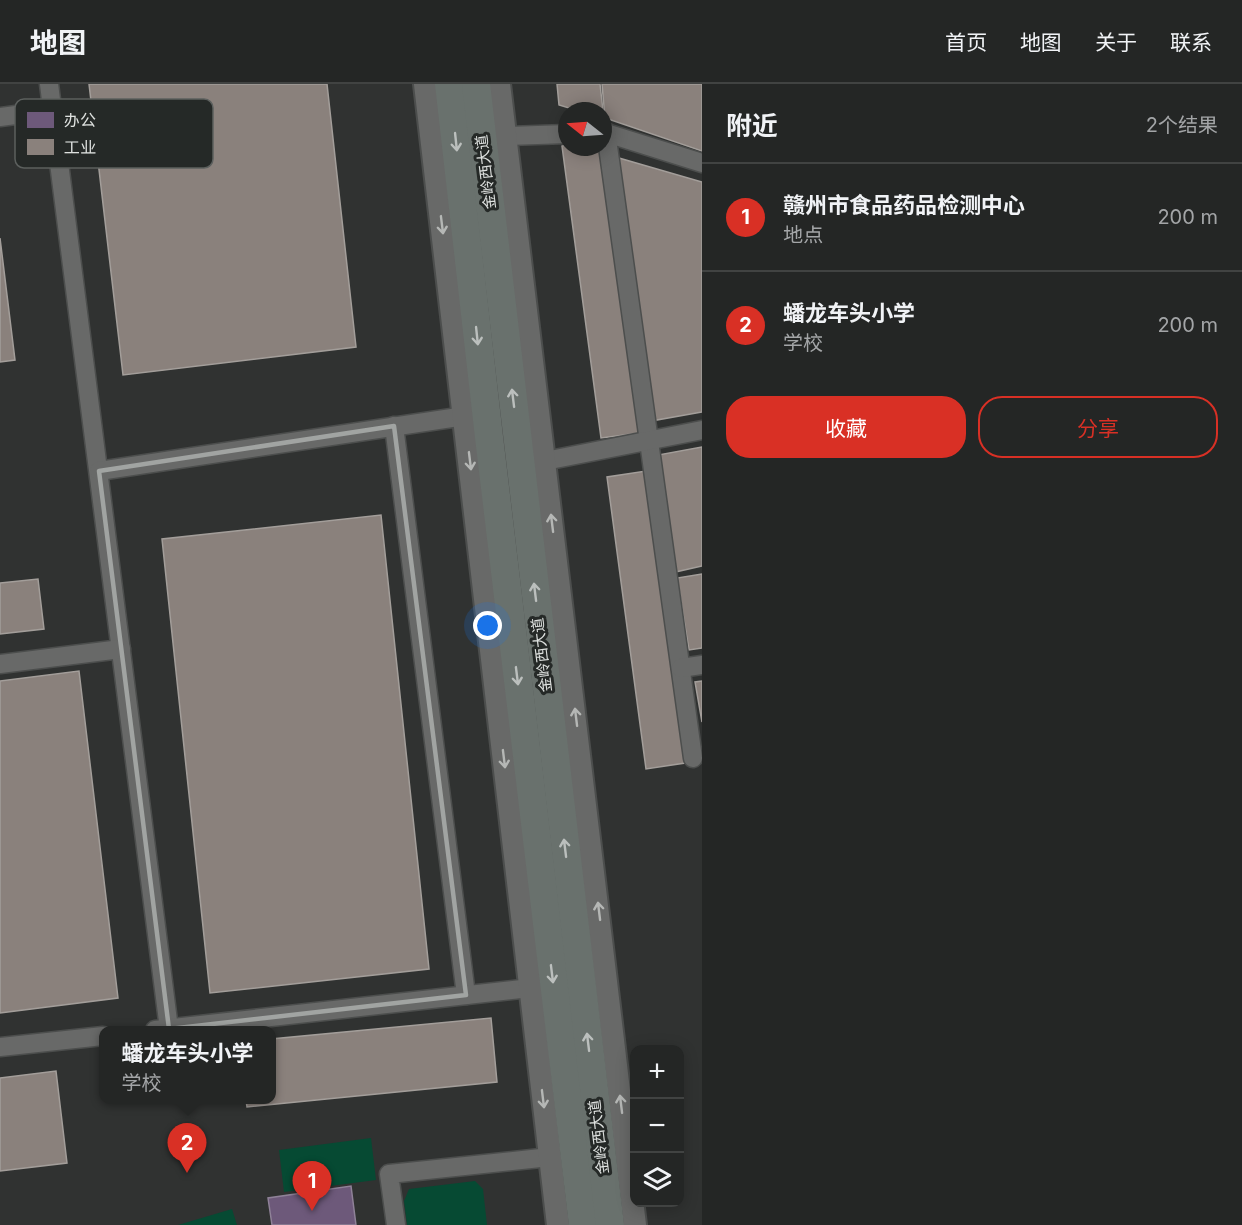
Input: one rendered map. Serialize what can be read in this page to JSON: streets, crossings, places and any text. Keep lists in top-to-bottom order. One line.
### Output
{"streets":{"main road":["金岭西大道"]},"legend":["办公","工业"],"north":"left","page":{"header":"地图","nav":["首页","地图","关于","联系"],"heading":["附近","2个结果"],"list":[{"mark":"1","name":"赣州市食品药品检测中心","note":"地点","value":"200 m"},{"mark":"2","name":"蟠龙车头小学","note":"学校","value":"200 m"}],"buttons":["收藏","分享"],"popup":["蟠龙车头小学","学校"],"map_buttons":["+","−"],"pins":["2","1"]}}
